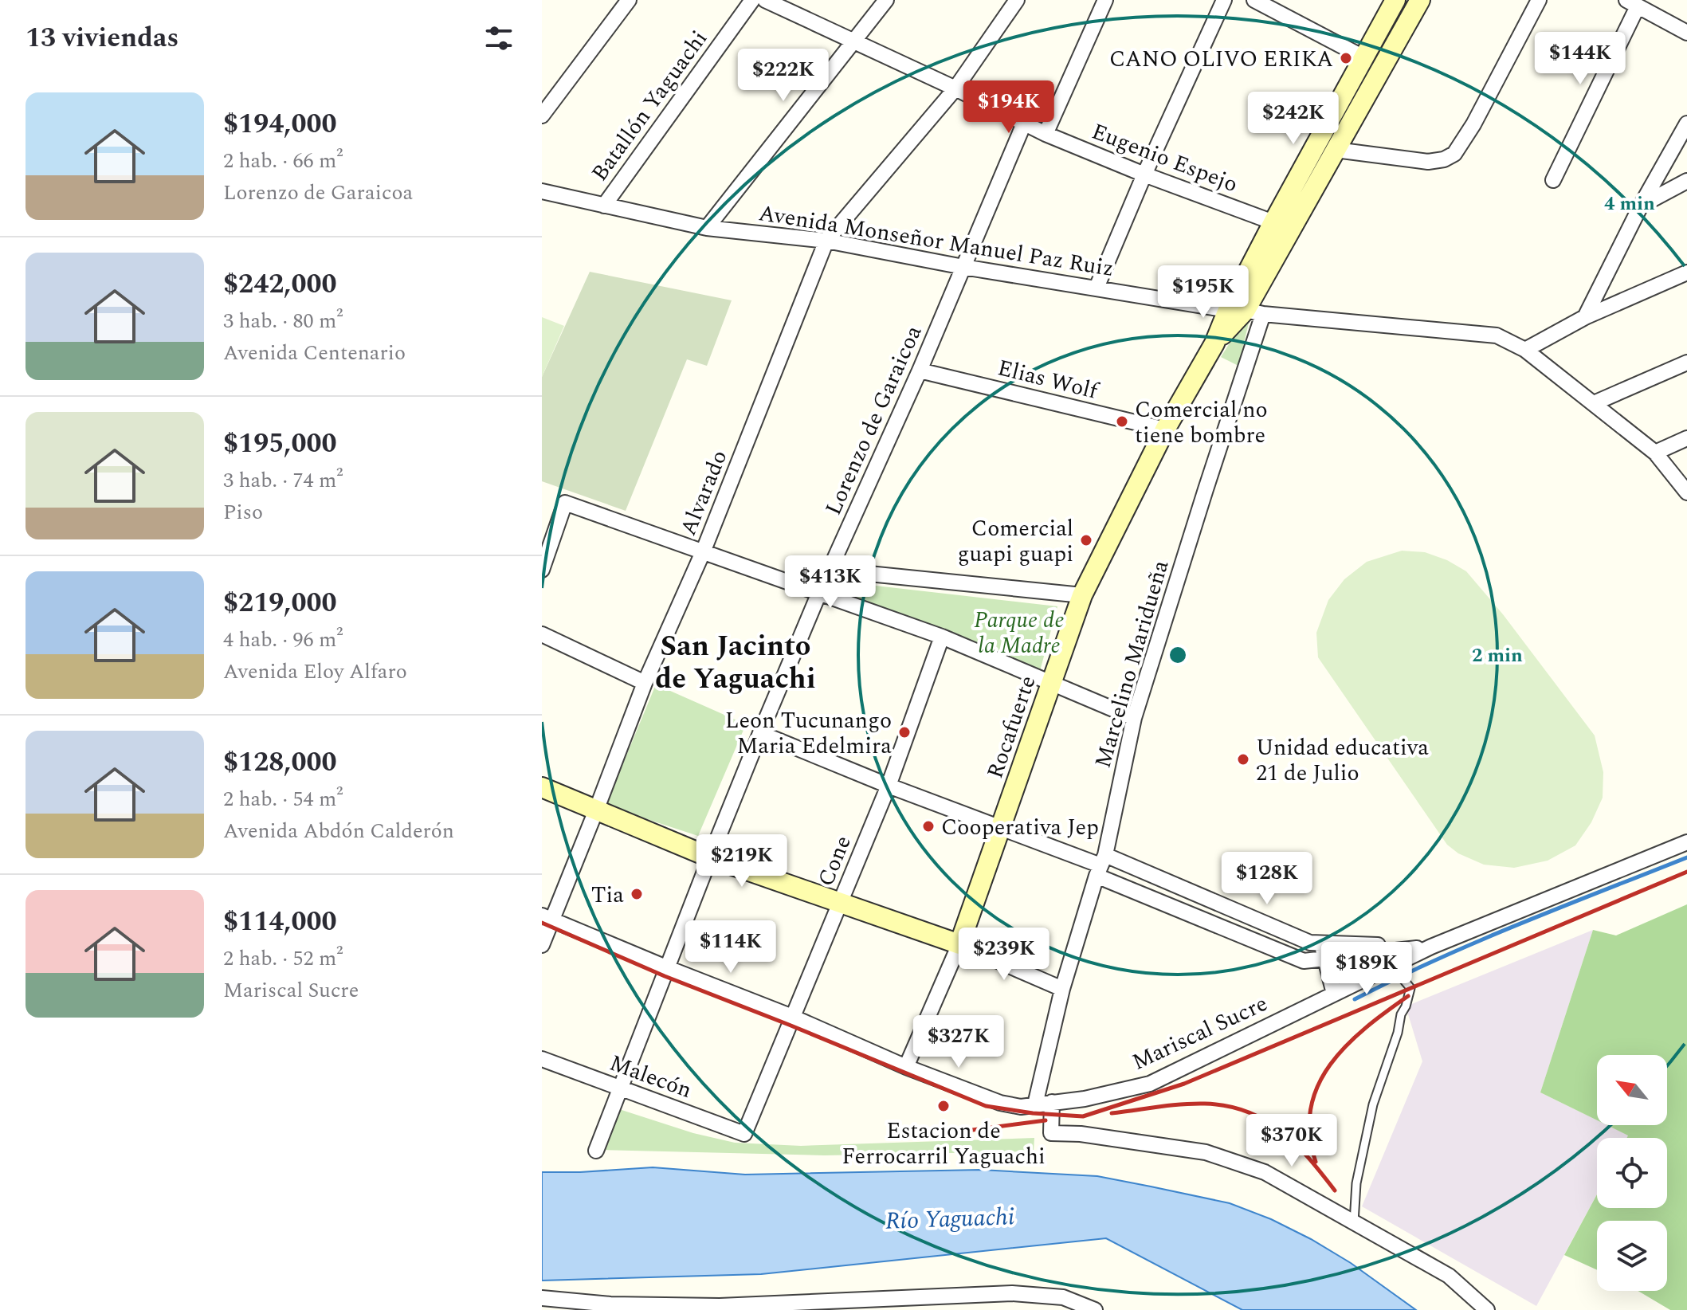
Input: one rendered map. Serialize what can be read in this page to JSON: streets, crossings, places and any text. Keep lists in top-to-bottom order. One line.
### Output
{"streets":{"street":["Batallón Yaguachi","Eugenio Espejo","Avenida Monseñor Manuel Paz Ruiz","Elias Wolf","Lorenzo de Garaicoa","Alvarado","Marcelino Maridueña","Rocafuerte","Cone","Mariscal Sucre","Malecón"]},"crossings":[["Batallón Yaguachi","Avenida Monseñor Manuel Paz Ruiz"],["Eugenio Espejo","Lorenzo de Garaicoa"],["Eugenio Espejo","Alvarado"],["Avenida Monseñor Manuel Paz Ruiz","Lorenzo de Garaicoa"],["Avenida Monseñor Manuel Paz Ruiz","Alvarado"],["Avenida Monseñor Manuel Paz Ruiz","Marcelino Maridueña"],["Avenida Monseñor Manuel Paz Ruiz","Rocafuerte"],["Elias Wolf","Lorenzo de Garaicoa"],["Elias Wolf","Rocafuerte"],["Lorenzo de Garaicoa","Mariscal Sucre"],["Lorenzo de Garaicoa","Malecón"],["Alvarado","Mariscal Sucre"],["Marcelino Maridueña","Rocafuerte"],["Marcelino Maridueña","Mariscal Sucre"],["Rocafuerte","Mariscal Sucre"],["Cone","Mariscal Sucre"],["Cone","Malecón"]],"districts":["San Jacinto de Yaguachi"],"water":["Río Yaguachi"],"parks":["Parque de la Madre"],"places":["CANO OLIVO ERIKA","Comercial no tiene bombre","Comercial guapi guapi","Leon Tucunango Maria Edelmira","Unidad educativa 21 de Julio","Cooperativa Jep","Tia","Estacion de Ferrocarril Yaguachi"],"north":"top left","page":{"heading":"13 viviendas","price":["$144K","$222K","$194K","$242K","$195K","$413K","$219K","$128K","$114K","$239K","$189K","$327K","$370K"],"list":[{"name":"$194,000","note":"2 hab. · 66 m² · Lorenzo de Garaicoa"},{"name":"$242,000","note":"3 hab. · 80 m² · Avenida Centenario"},{"name":"$195,000","note":"3 hab. · 74 m² · Piso"},{"name":"$219,000","note":"4 hab. · 96 m² · Avenida Eloy Alfaro"},{"name":"$128,000","note":"2 hab. · 54 m² · Avenida Abdón Calderón"},{"name":"$114,000","note":"2 hab. · 52 m² · Mariscal Sucre"}]},"rings":["4 min","2 min"]}
